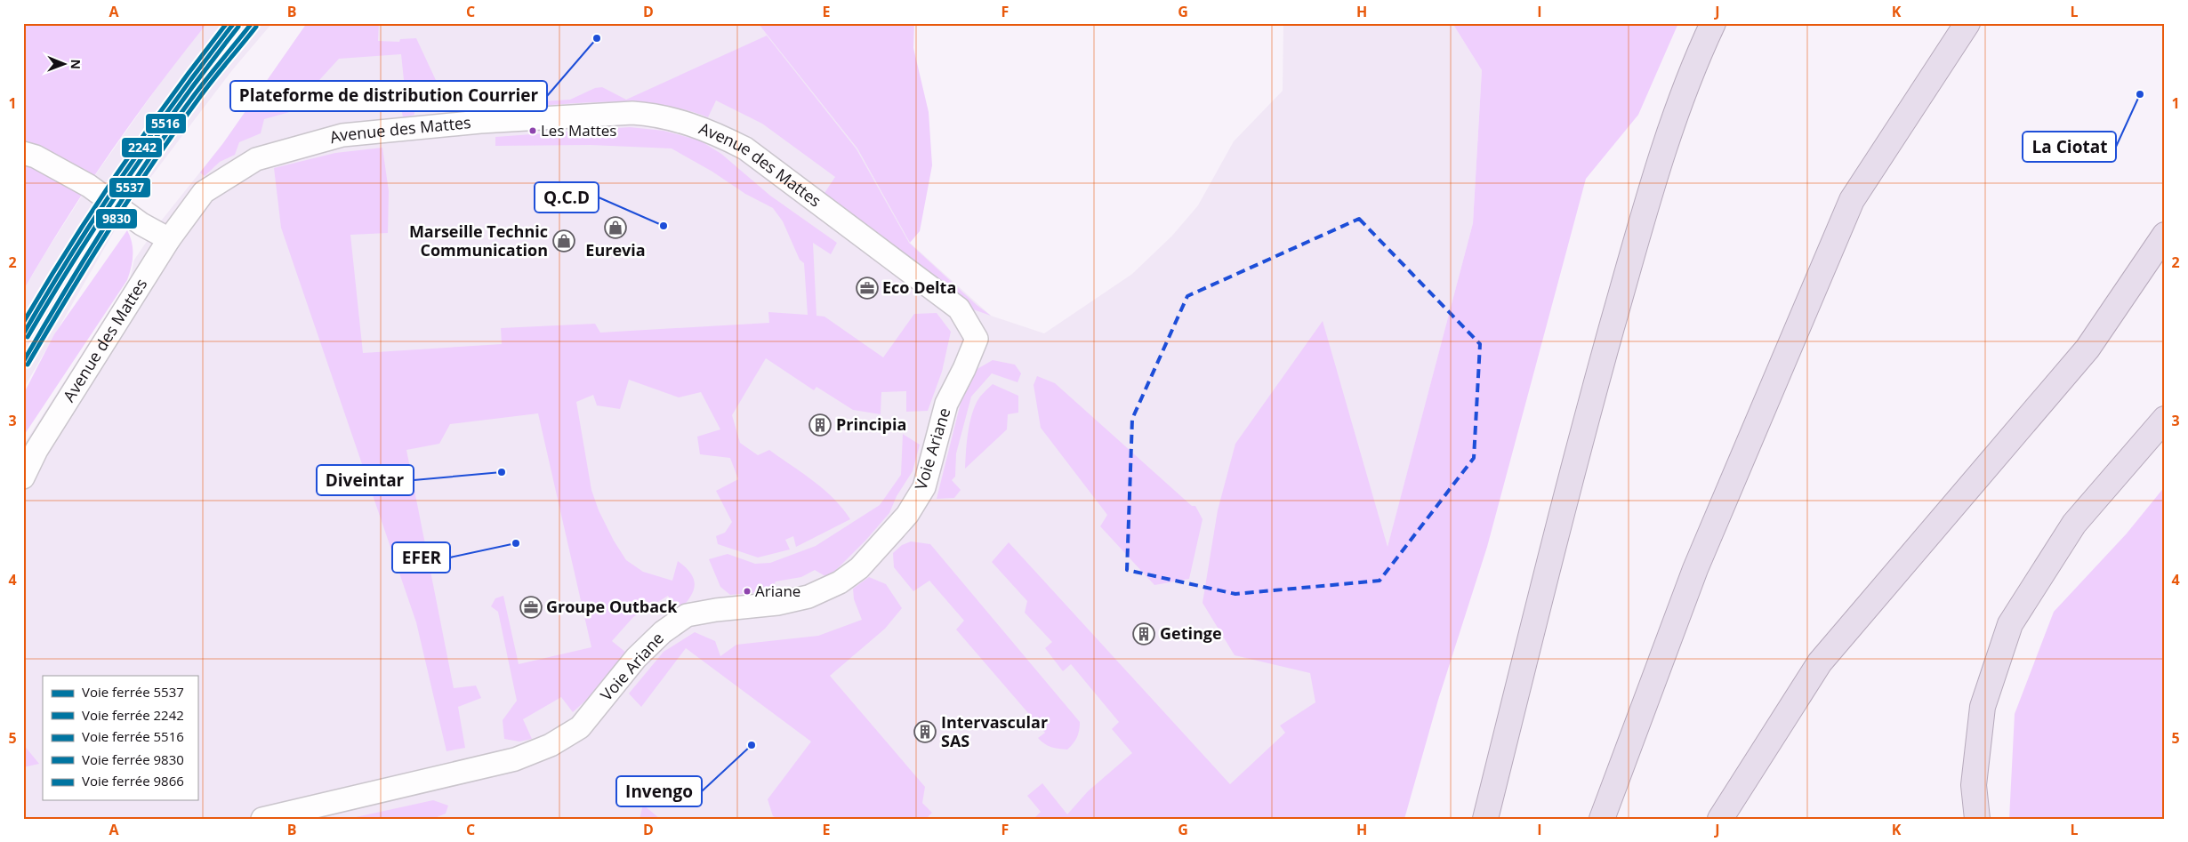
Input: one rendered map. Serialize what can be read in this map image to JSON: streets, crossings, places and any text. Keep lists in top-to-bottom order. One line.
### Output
{"streets":{"street":["Avenue des Mattes","Voie Ariane"]},"crossings":[["Avenue des Mattes","Voie Ariane"]],"places":{"other":["Plateforme de distribution Courrier","La Ciotat","Les Mattes","Q.C.D","Diveintar","EFER","Ariane","Invengo"],"shop":["Eurevia","Marseille Technic Communication"],"office":["Eco Delta","Groupe Outback"],"building":["Principia","Getinge","Intervascular SAS"]},"lines":["rail line 5537","rail line 2242","rail line 9866","rail line 5516","rail line 9830"],"legend":["Voie ferrée 5537","Voie ferrée 2242","Voie ferrée 5516","Voie ferrée 9830","Voie ferrée 9866"],"north":"right","grid":{"columns":["A","B","C","D","E","F","G","H","I","J","K","L"],"rows":["1","2","3","4","5"]}}
